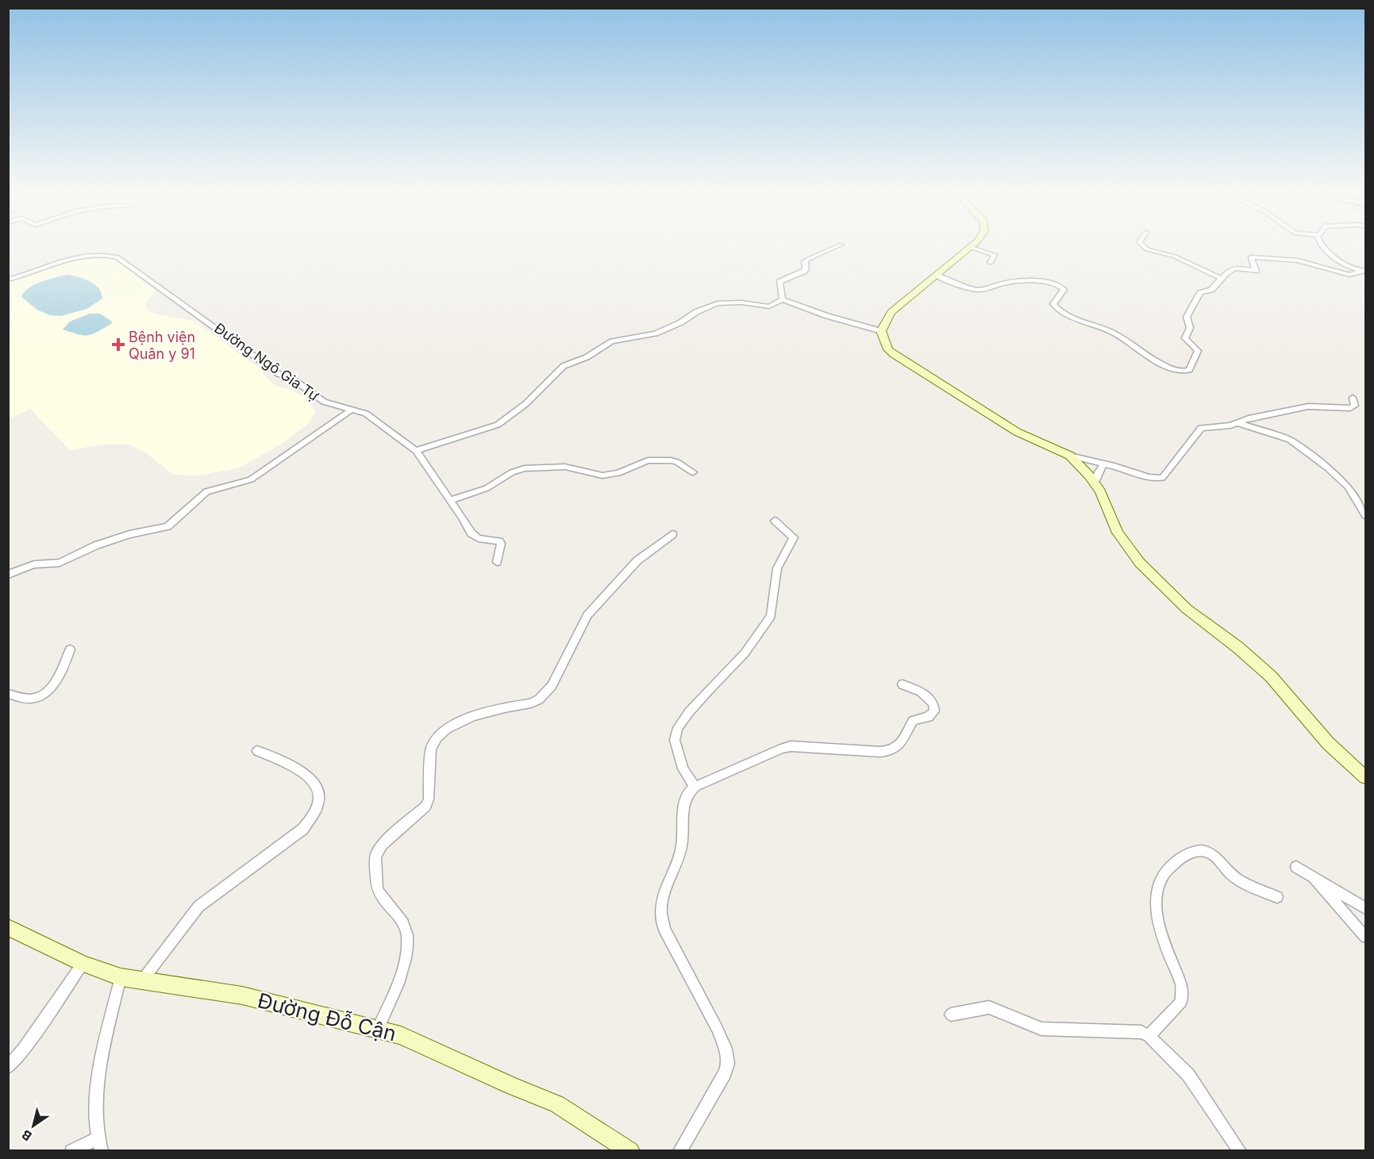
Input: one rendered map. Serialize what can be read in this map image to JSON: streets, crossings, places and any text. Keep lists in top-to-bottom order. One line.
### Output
{"streets":{"street":["Đường Ngô Gia Tự","Đường Đỗ Cận"]},"places":{"health":["Bệnh viện Quân y 91"]},"north":"bottom left"}
